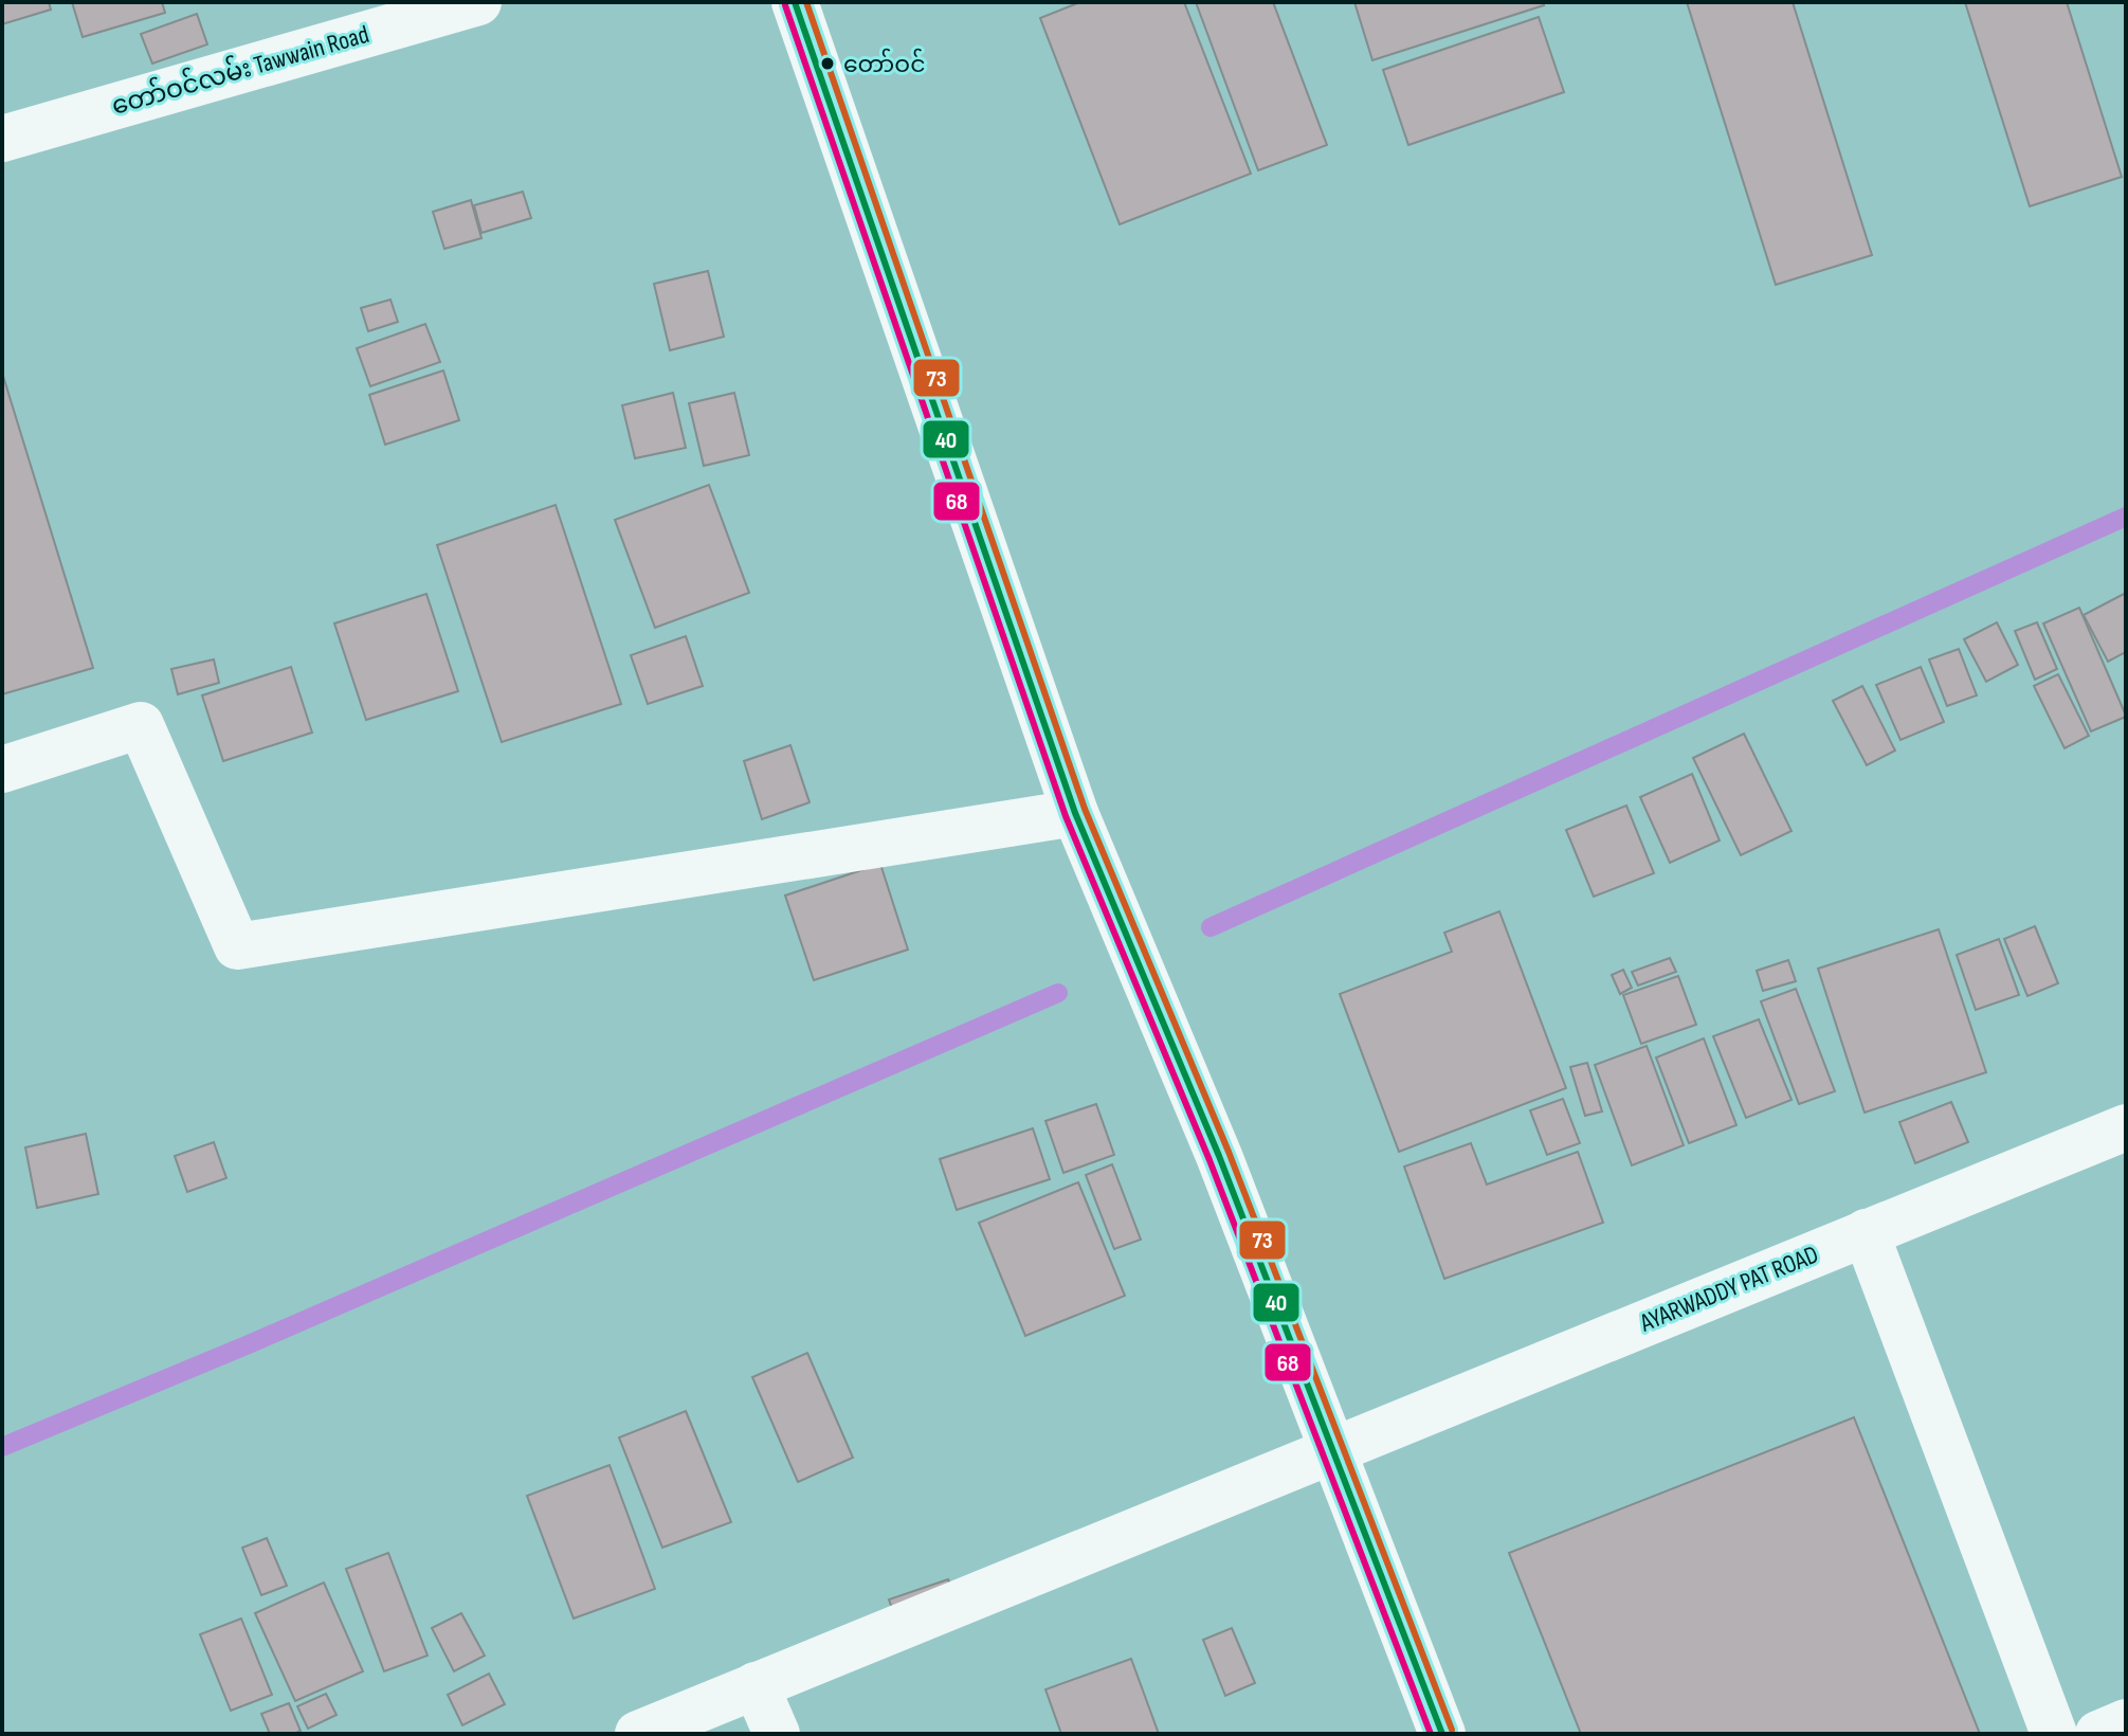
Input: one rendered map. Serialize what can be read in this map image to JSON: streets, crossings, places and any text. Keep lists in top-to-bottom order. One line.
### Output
{"streets":{"street":["တော်ဝင်လမ်း Tawwain Road","AYARWADDY PAT ROAD"]},"places":["တော်ဝင်"],"lines":["transit line 40","transit line 73","transit line 68"]}
